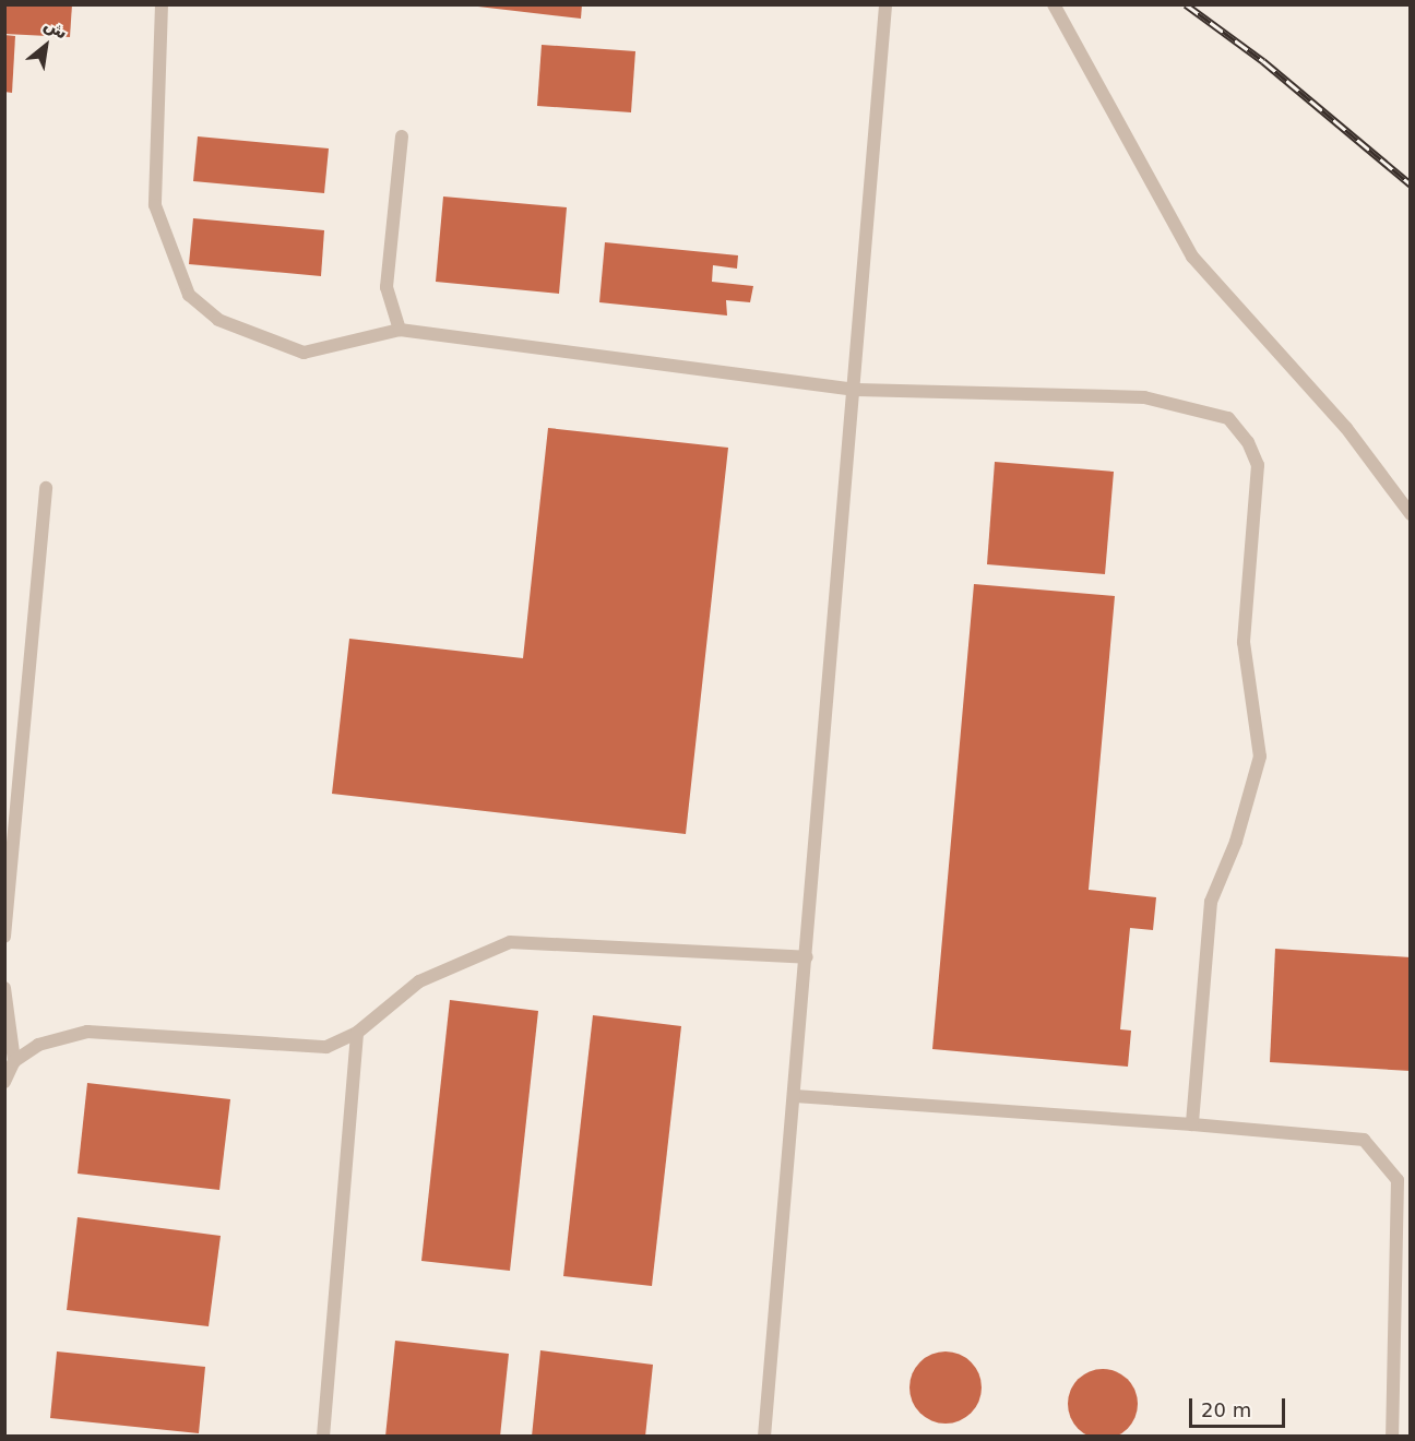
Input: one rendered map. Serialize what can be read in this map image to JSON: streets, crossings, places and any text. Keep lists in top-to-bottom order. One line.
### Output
{"scale_bar":"20 m","north":"top right"}
